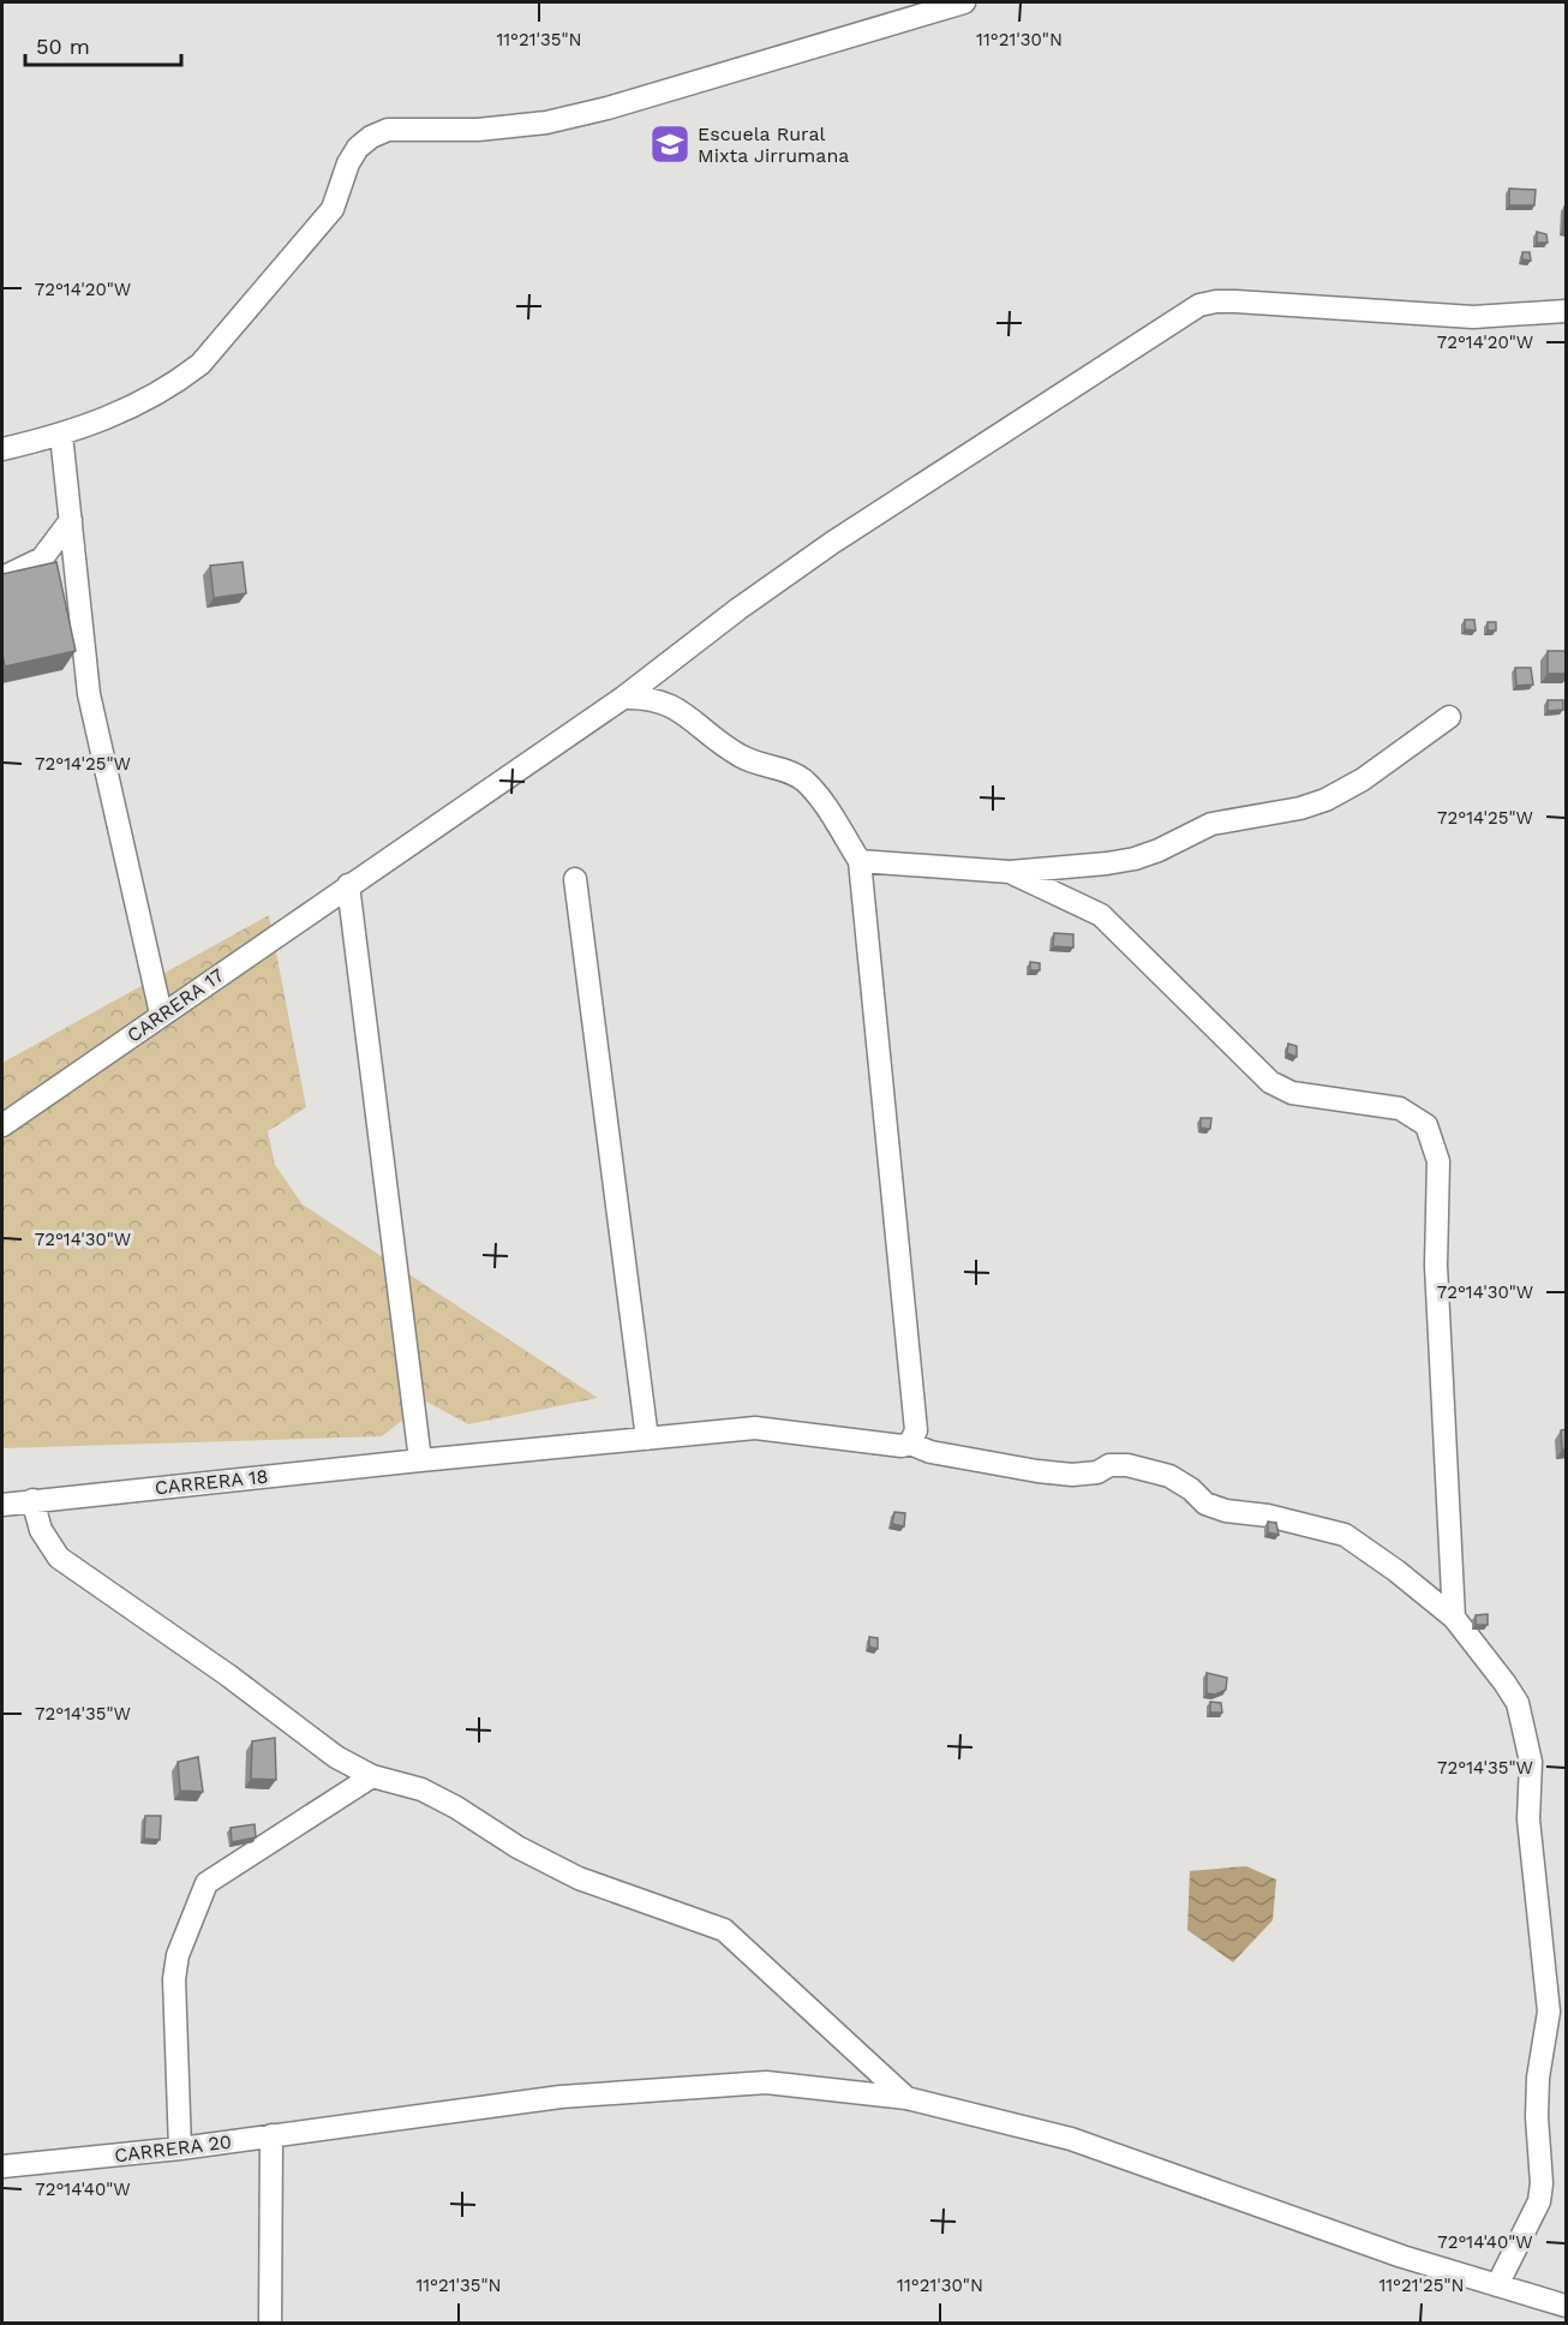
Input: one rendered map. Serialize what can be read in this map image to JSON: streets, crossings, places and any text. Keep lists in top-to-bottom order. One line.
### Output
{"streets":{"street":["CARRERA 17","CARRERA 18","CARRERA 20"]},"crossings":[["CARRERA 18","CARRERA 20"]],"places":{"school or university":["Escuela Rural Mixta Jirrumana"]},"scale_bar":"50 m","coordinates":["11°21'35\"N","11°21'30\"N","72°14'20\"W","72°14'25\"W","72°14'30\"W","72°14'35\"W","72°14'40\"W","11°21'25\"N"]}
